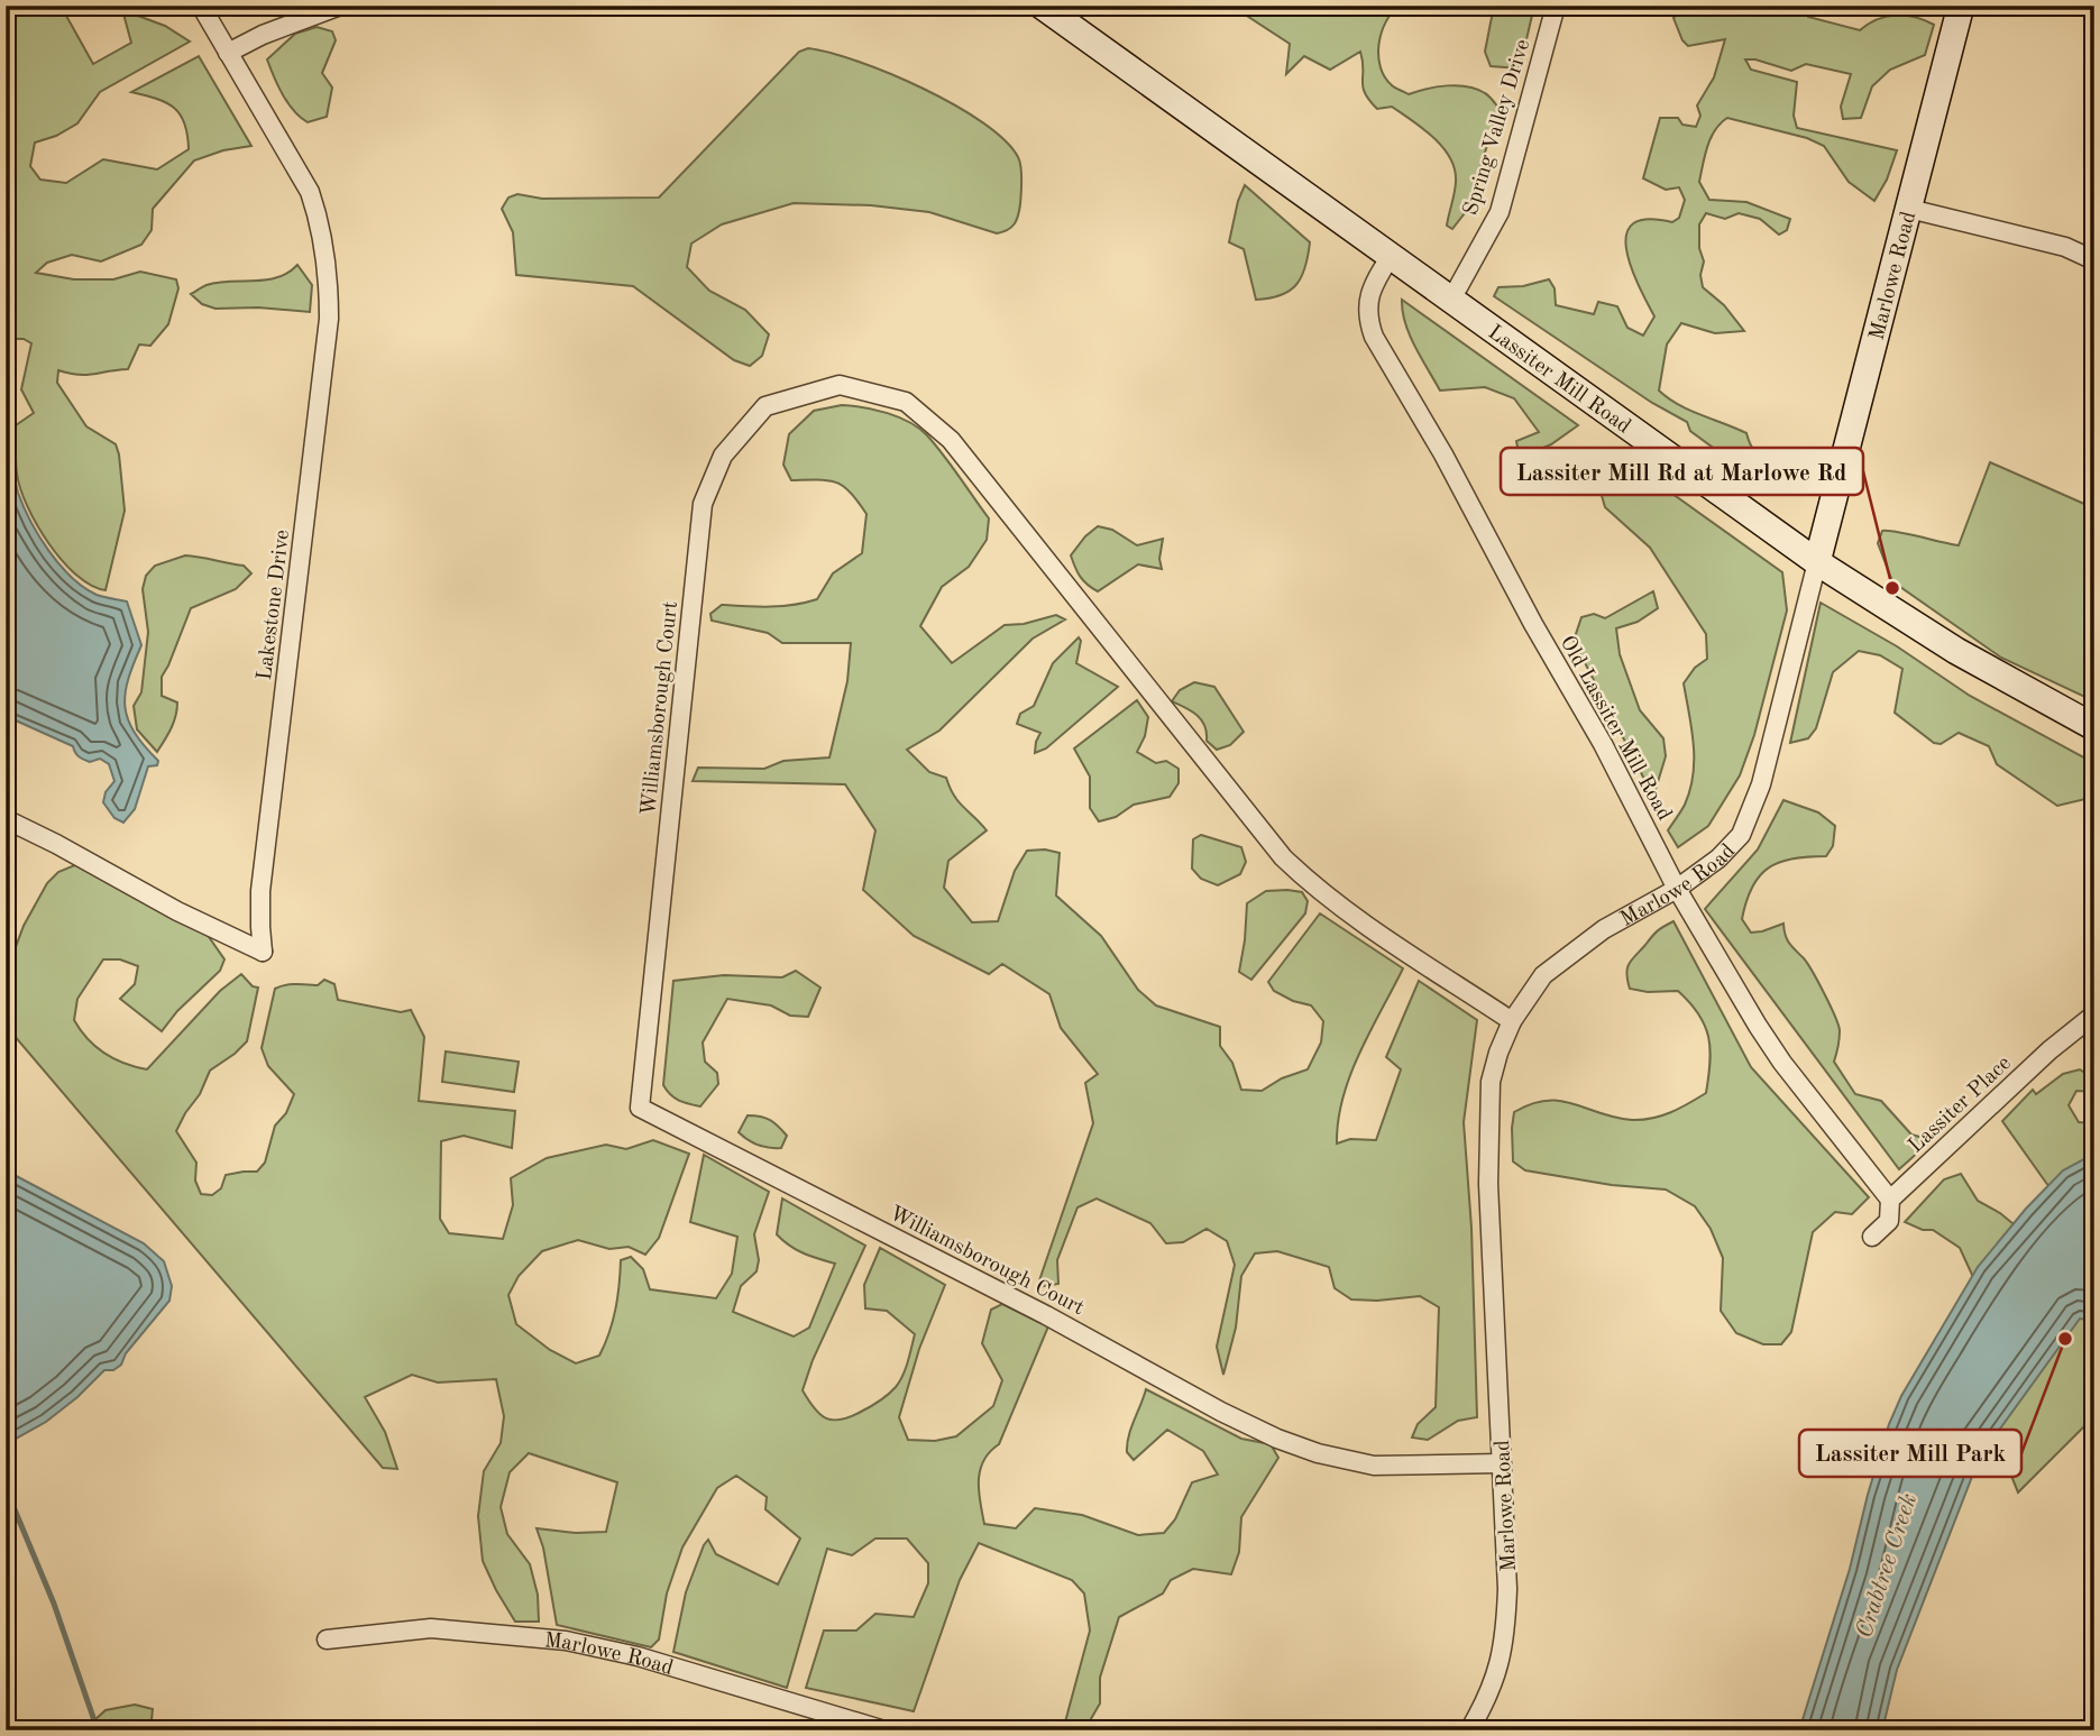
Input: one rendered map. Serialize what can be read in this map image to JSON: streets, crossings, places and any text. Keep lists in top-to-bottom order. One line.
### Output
{"streets":{"main road":["Marlowe Road","Lassiter Mill Road"],"street":["Spring Valley Drive","Lakestone Drive","Williamsborough Court","Old Lassiter Mill Road","Lassiter Place"]},"crossings":[["Spring Valley Drive","Lassiter Mill Road"],["Marlowe Road","Lassiter Mill Road"],["Marlowe Road","Williamsborough Court"],["Marlowe Road","Old Lassiter Mill Road"],["Lassiter Mill Road","Old Lassiter Mill Road"],["Old Lassiter Mill Road","Lassiter Place"]],"water":["Crabtree Creek"],"places":["Lassiter Mill Rd at Marlowe Rd","Lassiter Mill Park"]}
